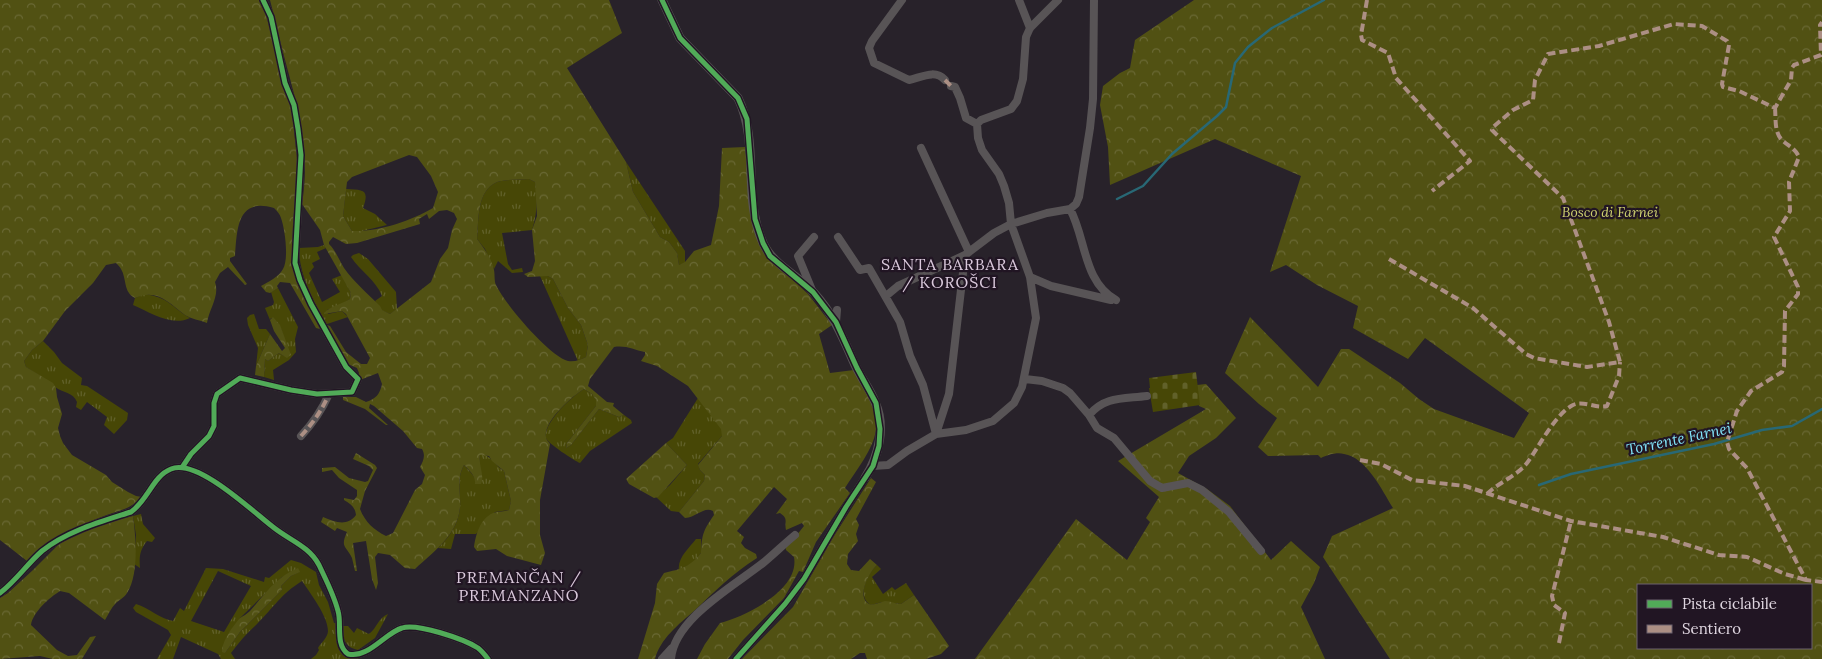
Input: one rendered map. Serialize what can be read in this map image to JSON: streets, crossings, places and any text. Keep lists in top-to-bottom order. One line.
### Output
{"districts":["SANTA BARBARA / KOROŠCI","PREMANČAN / PREMANZANO"],"water":["Torrente Farnei"],"parks":["Bosco di Farnei"],"legend":["Pista ciclabile","Sentiero"]}
